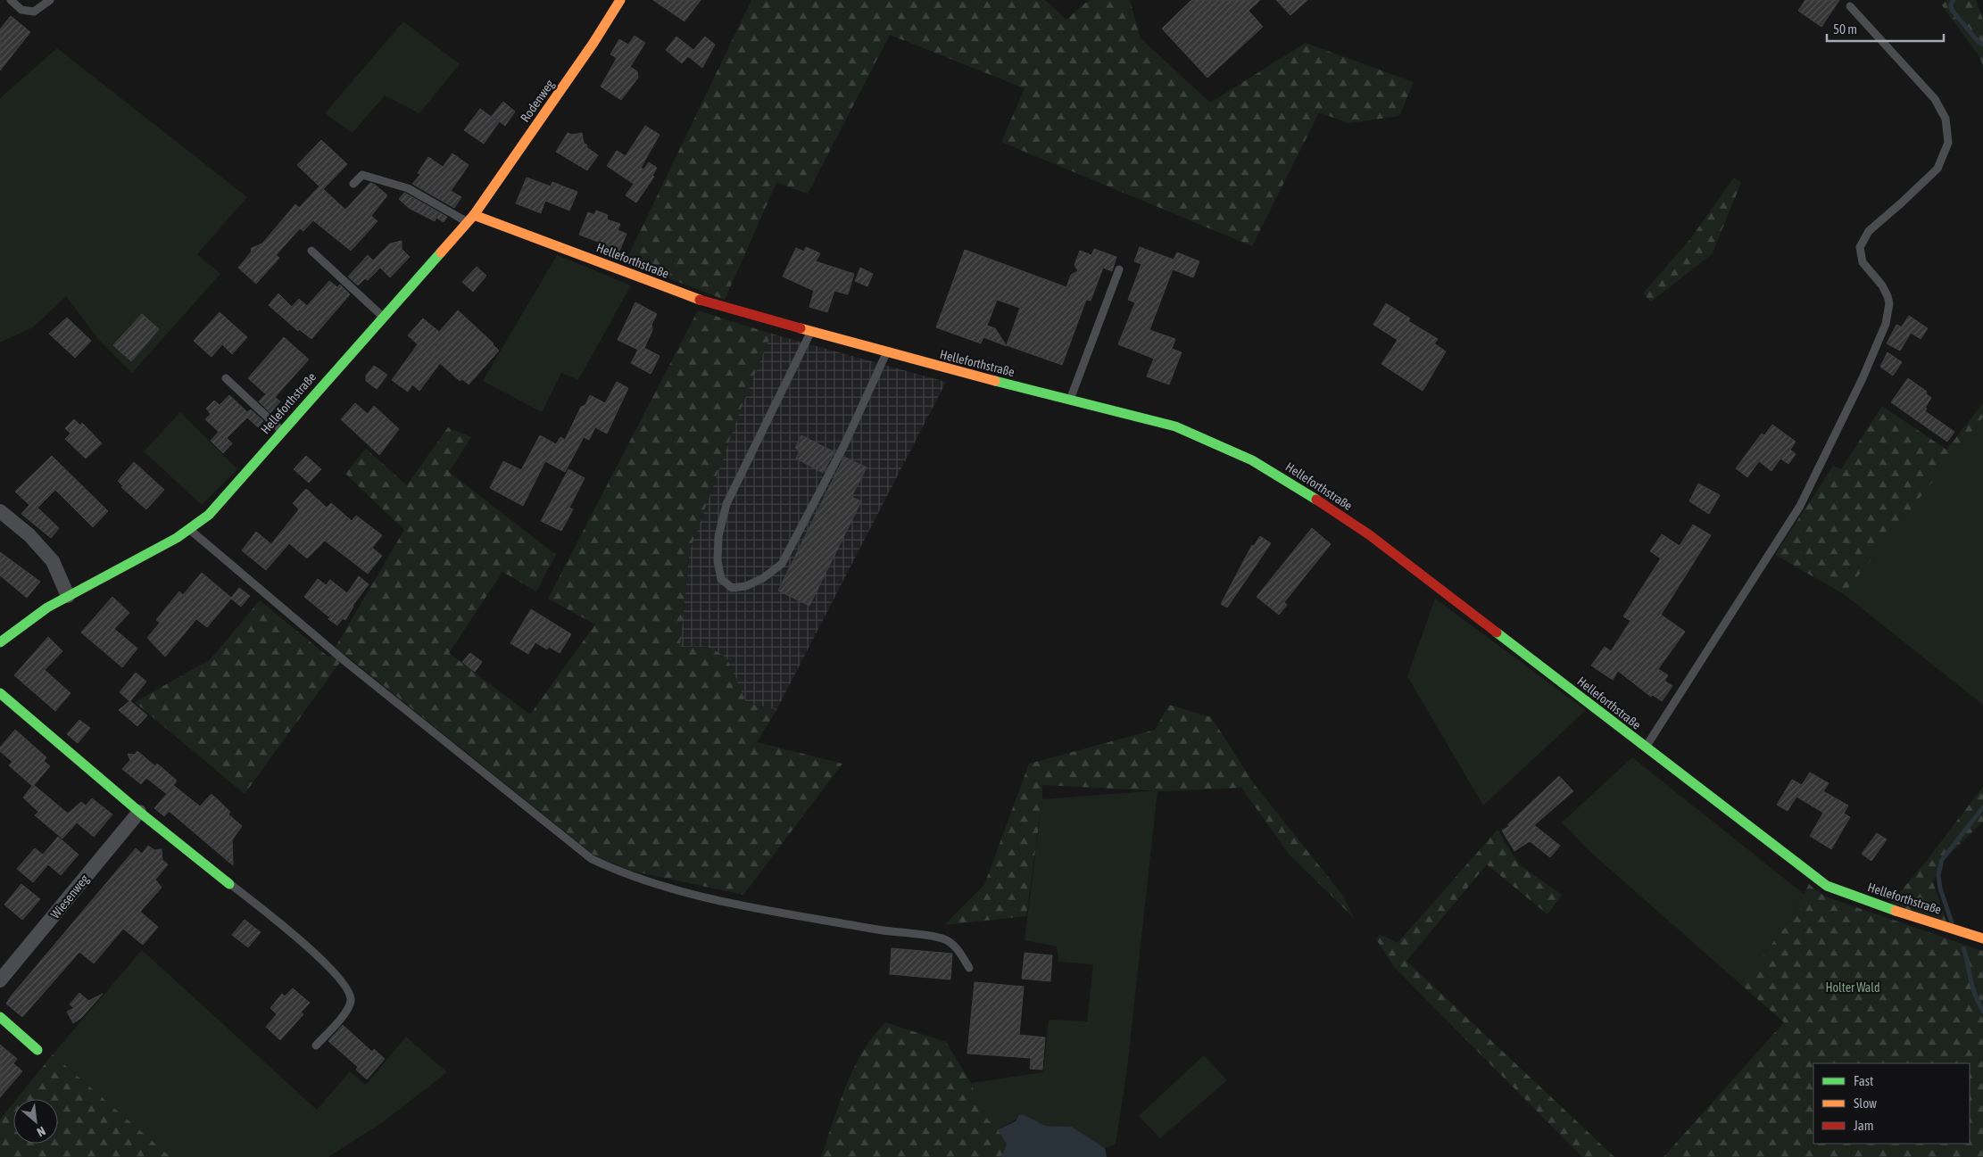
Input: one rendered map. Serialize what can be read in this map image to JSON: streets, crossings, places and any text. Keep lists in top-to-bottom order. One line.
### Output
{"streets":{"street":["Rodenweg","Helleforthstraße","Wiesenweg"]},"crossings":[["Rodenweg","Helleforthstraße"]],"parks":["Holter Wald"],"legend":["Fast","Slow","Jam"],"scale_bar":"50 m","north":"bottom right"}
